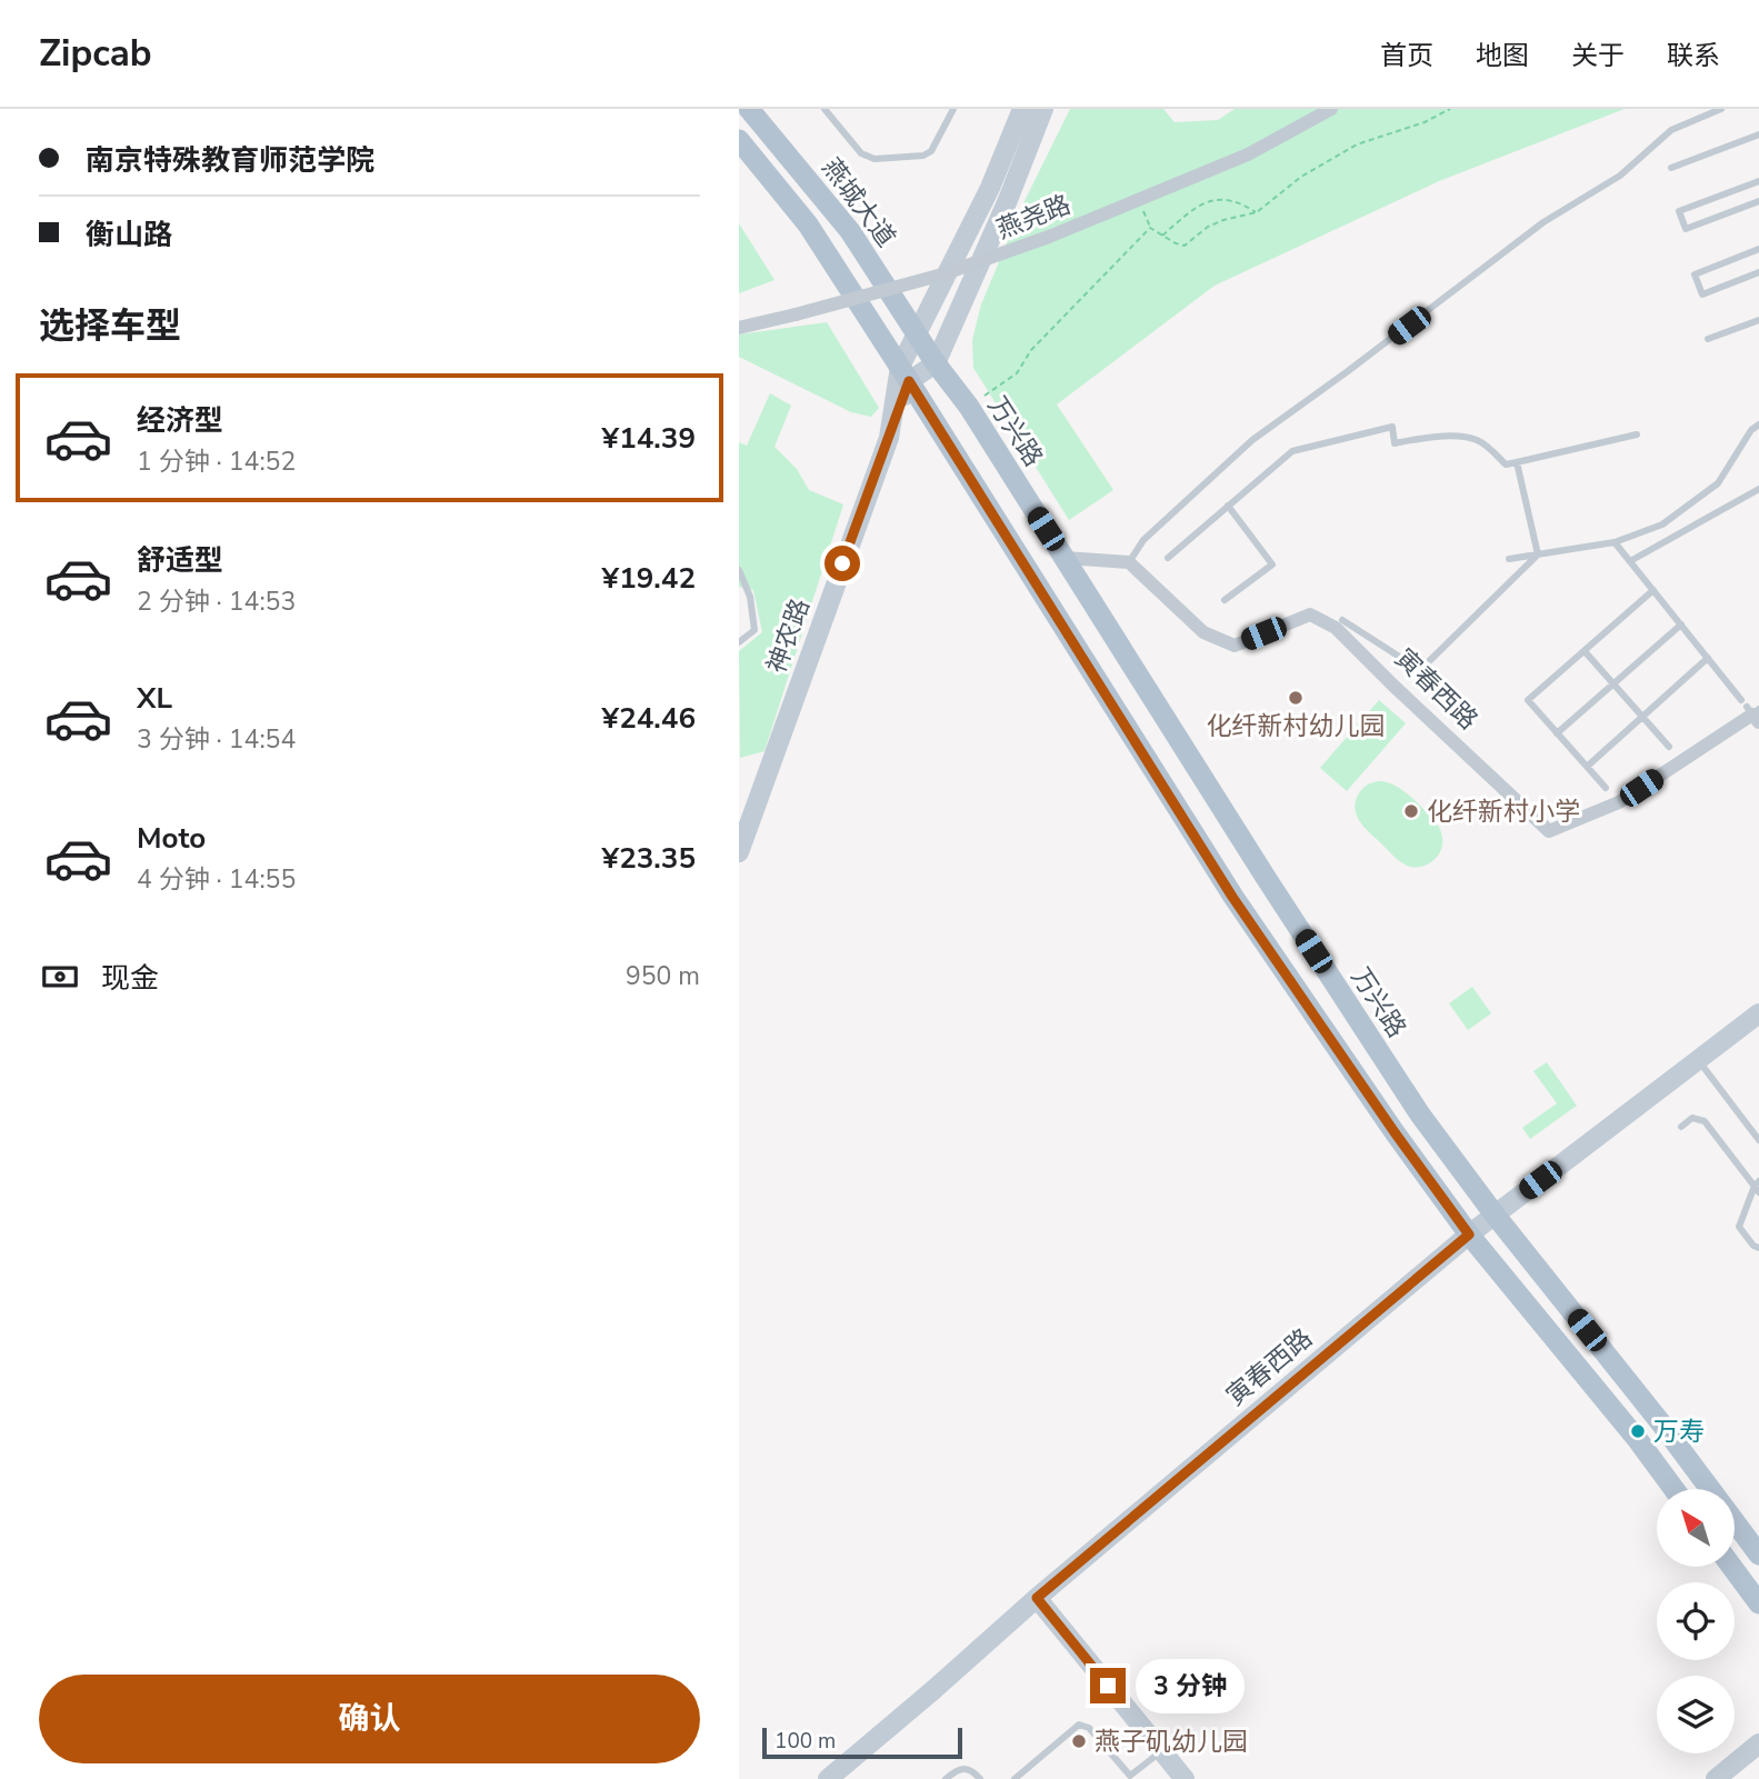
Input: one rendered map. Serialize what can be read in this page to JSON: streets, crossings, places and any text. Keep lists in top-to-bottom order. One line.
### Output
{"streets":{"main road":["燕城大道","万兴路"],"street":["燕尧路","神农路","寅春西路"]},"crossings":[["燕城大道","万兴路"],["燕城大道","神农路"],["万兴路","神农路"],["万兴路","寅春西路"]],"places":["化纤新村幼儿园","化纤新村小学","万寿","燕子矶幼儿园"],"scale_bar":"100 m","north":"top left","page":{"header":"Zipcab","nav":["首页","地图","关于","联系"],"banner":["南京特殊教育师范学院","衡山路"],"heading":"选择车型","list":[{"name":"经济型","note":"1 分钟 · 14:52","value":"¥14.39"},{"name":"舒适型","note":"2 分钟 · 14:53","value":"¥19.42"},{"name":"XL","note":"3 分钟 · 14:54","value":"¥24.46"},{"name":"Moto","note":"4 分钟 · 14:55","value":"¥23.35"}],"pay":["现金","950 m"],"buttons":"确认","bubble":"3 分钟","scale":"100 m"}}
